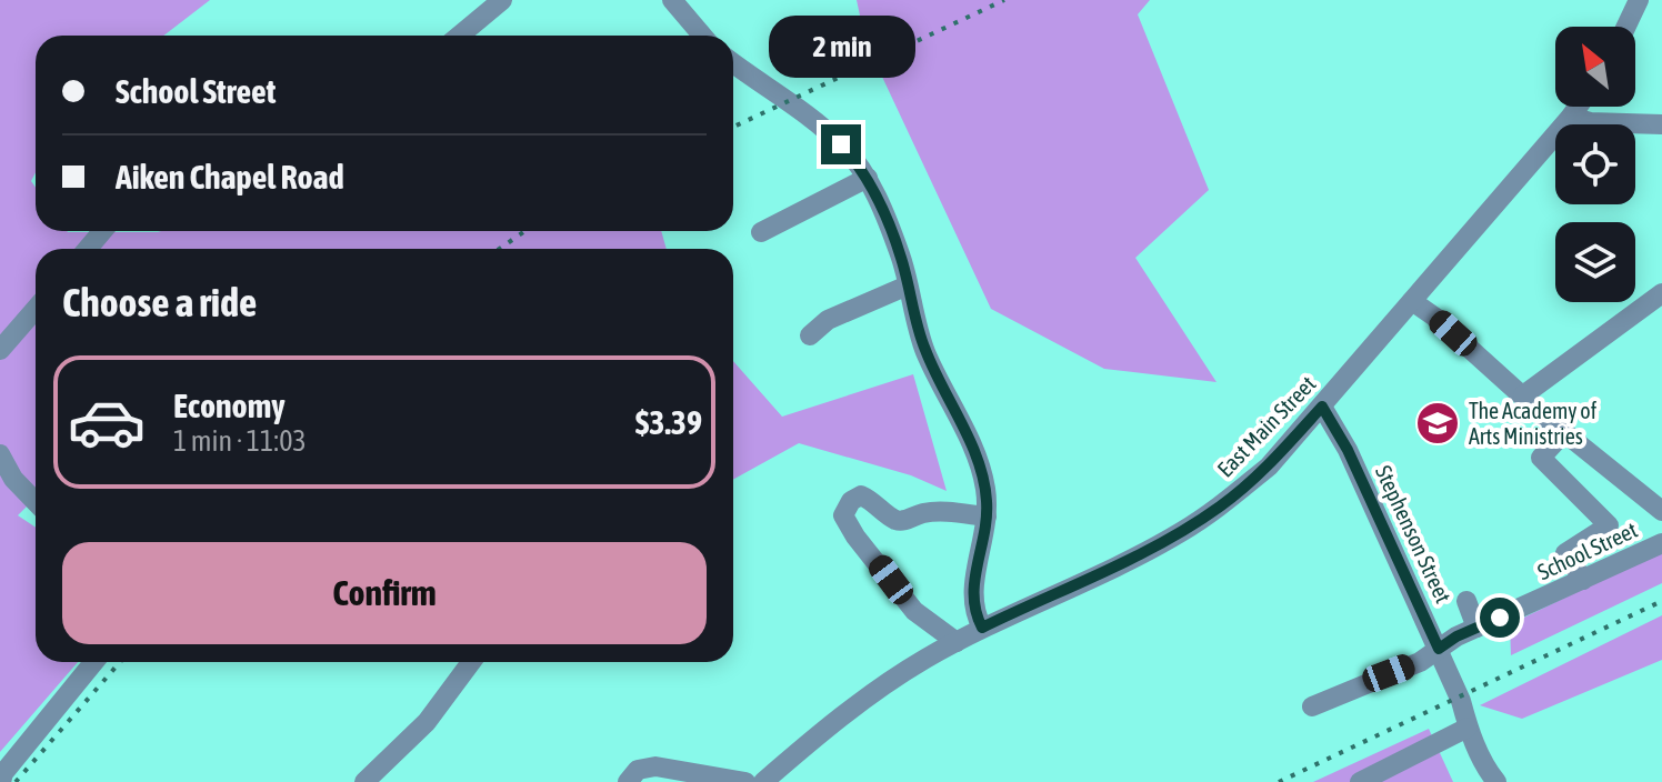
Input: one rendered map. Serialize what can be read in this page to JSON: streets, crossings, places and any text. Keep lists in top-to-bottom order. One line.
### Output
{"streets":{"street":["East Main Street","Stephenson Street","School Street"]},"crossings":[["East Main Street","Stephenson Street"],["East Main Street","School Street"],["Stephenson Street","School Street"]],"places":{"school or university":["The Academy of Arts Ministries"]},"north":"top left","page":{"bubble":"2 min","banner":["School Street","Aiken Chapel Road"],"heading":"Choose a ride","list":[{"name":"Economy","note":"1 min · 11:03","value":"$3.39"}],"buttons":"Confirm"}}
